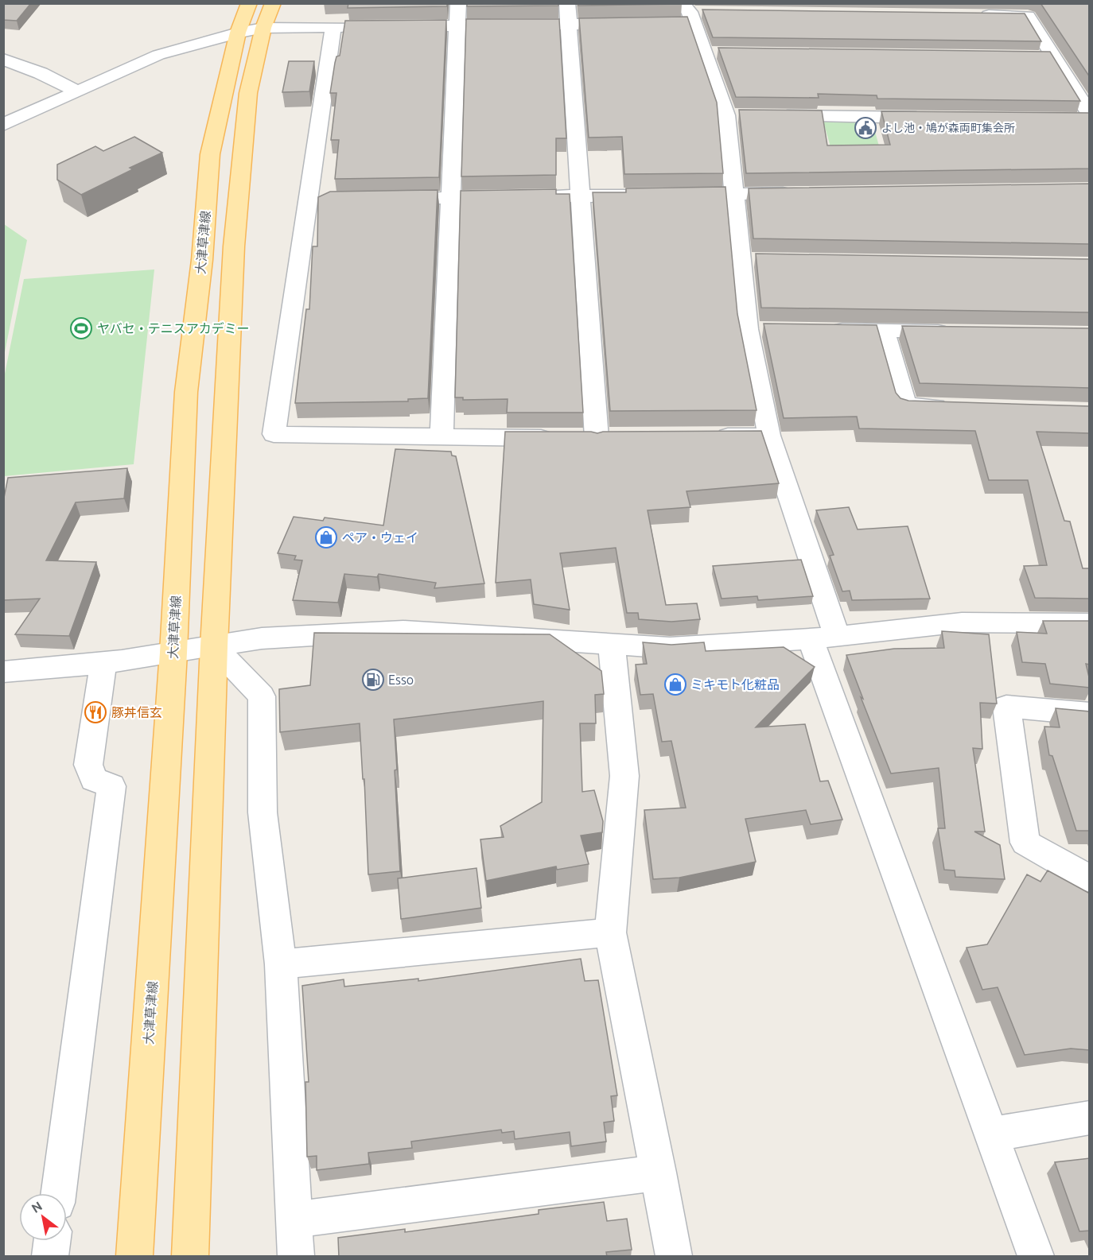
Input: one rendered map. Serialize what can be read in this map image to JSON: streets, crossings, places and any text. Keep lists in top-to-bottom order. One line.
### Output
{"streets":{"main road":["大津草津線"]},"places":{"public building":["よし池・鳩が森両町集会所"],"sports":["ヤバセ・テニスアカデミー"],"shop":["ペア・ウェイ","ミキモト化粧品"],"fuel station":["Esso"],"restaurant":["豚丼信玄"]},"north":"top left"}
